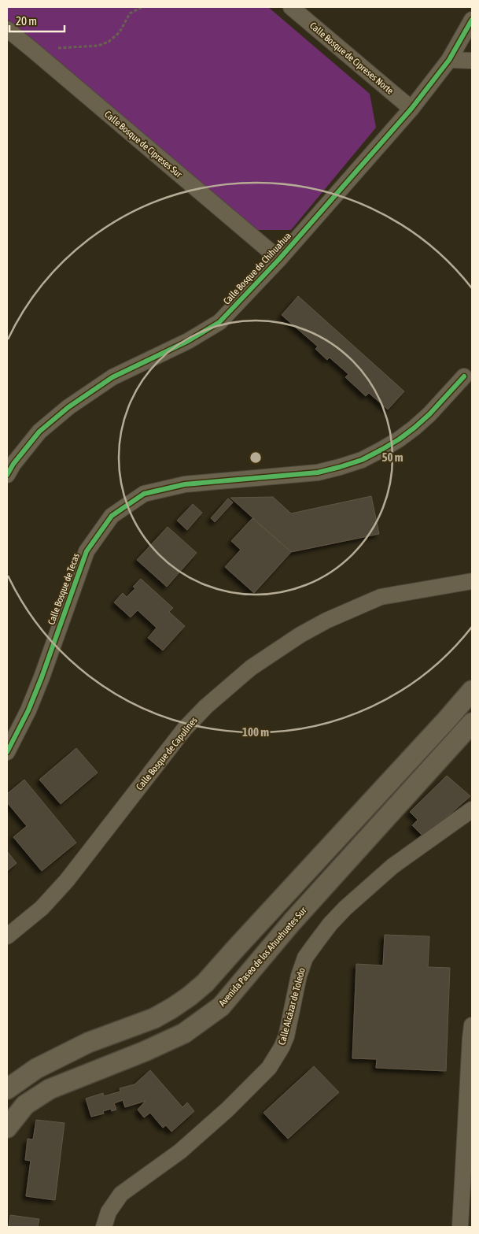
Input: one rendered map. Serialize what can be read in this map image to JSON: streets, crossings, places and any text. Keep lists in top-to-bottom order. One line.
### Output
{"streets":{"street":["Calle Bosque de Cipreses Norte","Calle Bosque de Cipreses Sur","Calle Bosque de Chihuahua","Calle Bosque de Tecas","Calle Bosque de Capulines","Avenida Paseo de los Ahuehuetes Sur","Calle Alcázar de Toledo"]},"crossings":[["Calle Bosque de Cipreses Norte","Calle Bosque de Chihuahua"],["Calle Bosque de Cipreses Sur","Calle Bosque de Chihuahua"]],"scale_bar":"20 m","rings":["50 m","100 m"]}
